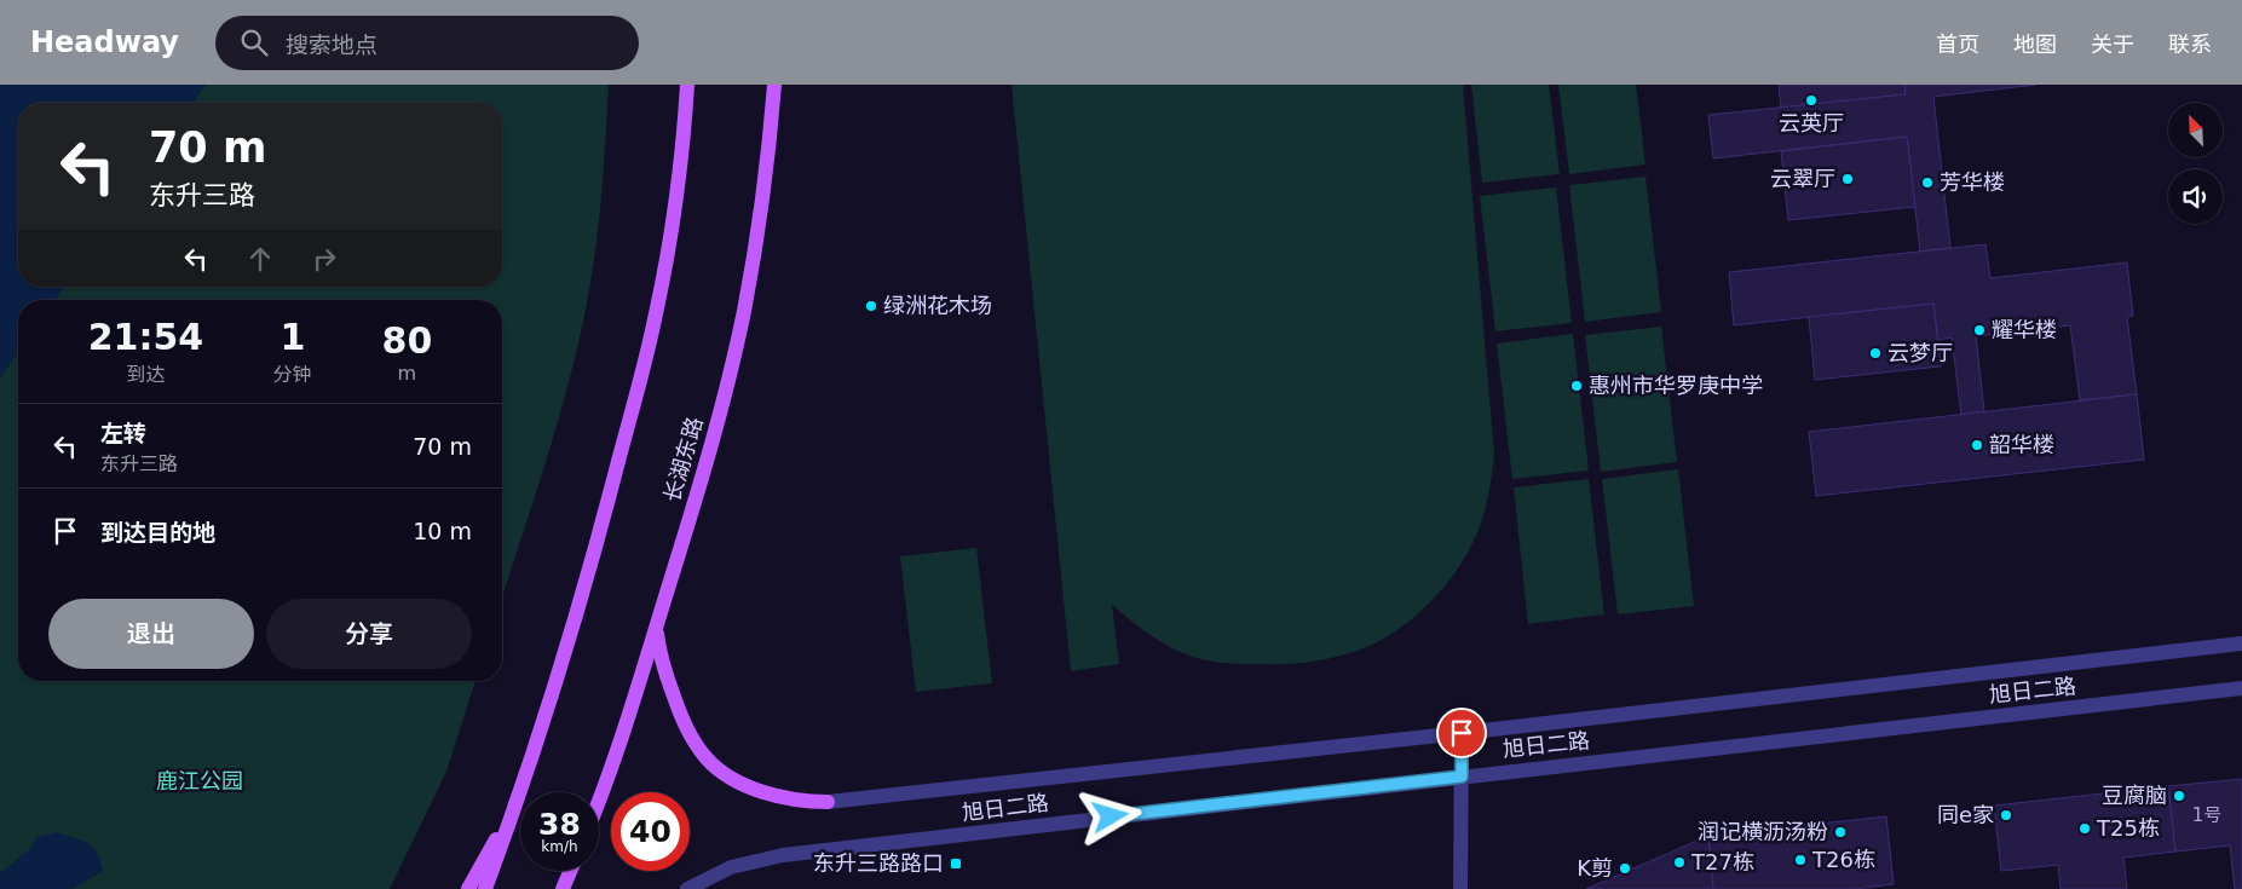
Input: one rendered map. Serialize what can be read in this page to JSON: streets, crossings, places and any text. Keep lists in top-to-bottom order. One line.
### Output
{"streets":{"main road":["长湖东路"],"street":["旭日二路"]},"parks":["鹿江公园"],"places":{"other":["云英厅","云翠厅","芳华楼","绿洲花木场","耀华楼","云梦厅","惠州市华罗庚中学","韶华楼","豆腐脑","同e家","T25栋","润记横沥汤粉","T26栋","T27栋","K剪"],"transit":["东升三路路口"]},"house_numbers":["1号"],"north":"top left","page":{"header":"Headway","search":"搜索地点","nav":["首页","地图","关于","联系"],"turn":["70 m","东升三路"],"eta":["21:54","到达","1","分钟","80","m"],"list":[{"name":"左转","note":"东升三路","value":"70 m"},{"name":"到达目的地","value":"10 m"}],"buttons":["退出","分享"],"speed":"38 km/h","limit":"40"}}
